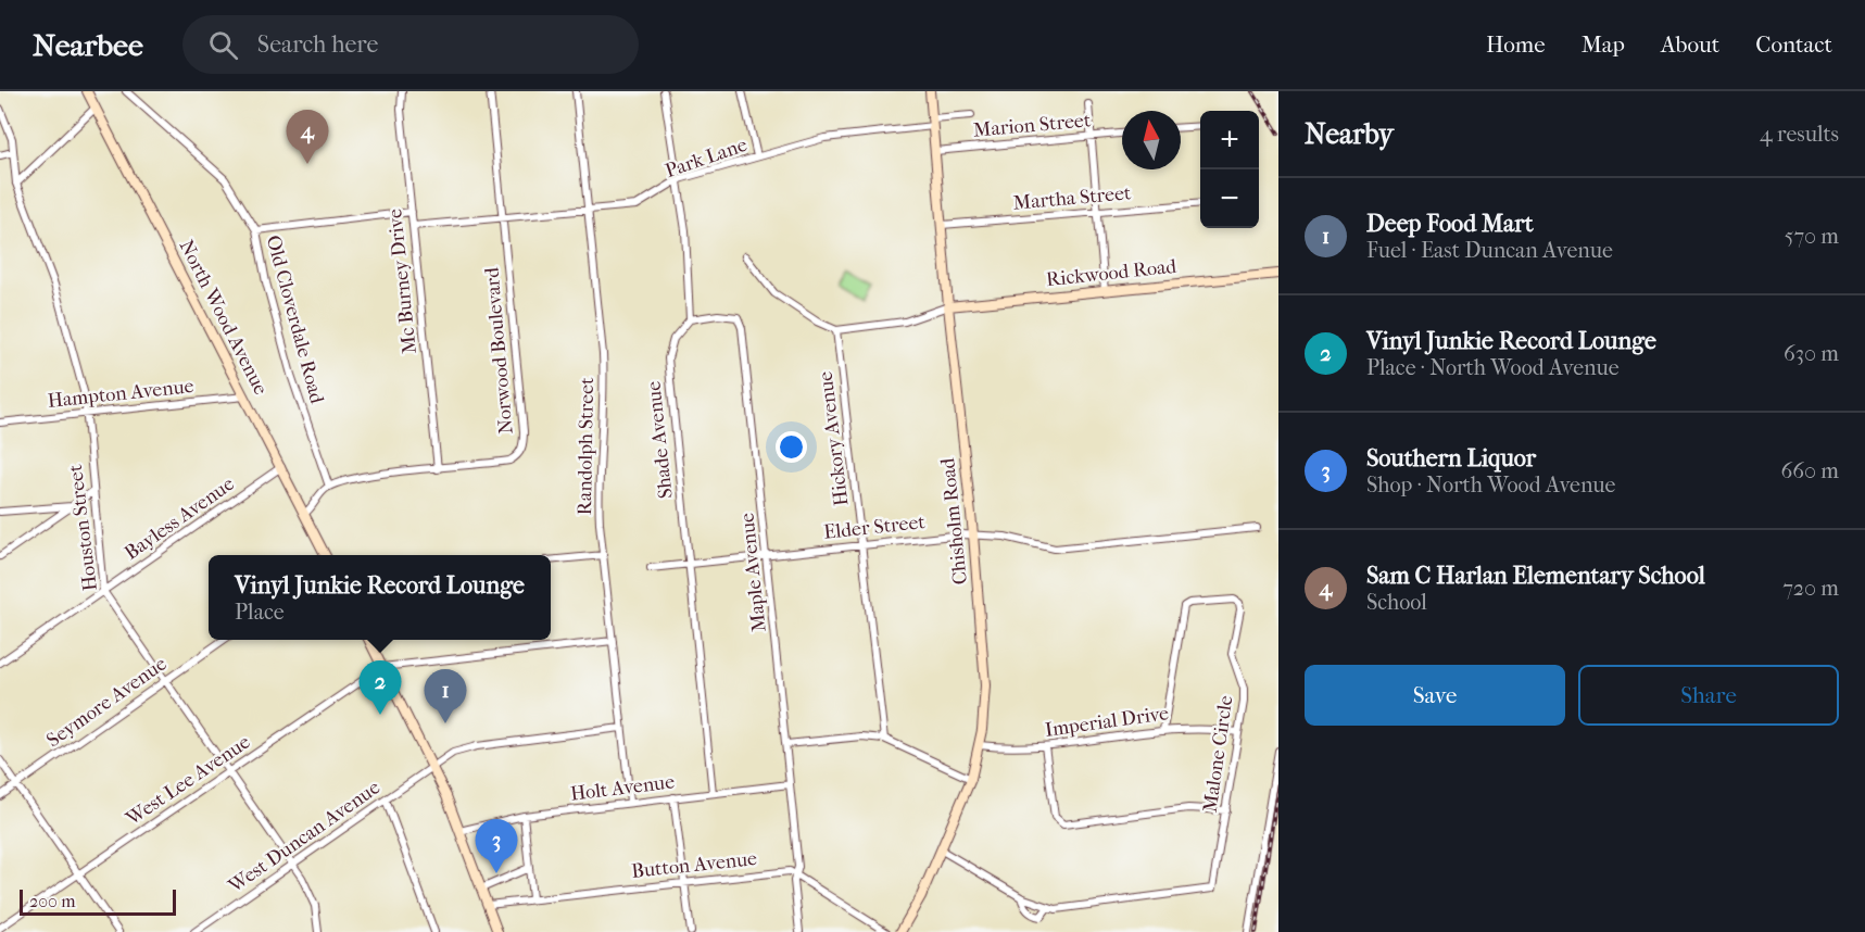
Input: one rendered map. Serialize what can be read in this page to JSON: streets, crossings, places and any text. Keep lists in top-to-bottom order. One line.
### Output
{"streets":{"main road":["Rickwood Road","North Wood Avenue","Chisholm Road"],"street":["Marion Street","Park Lane","Martha Street","Mc Burney Drive","Old Cloverdale Road","Norwood Boulevard","Hampton Avenue","Hickory Avenue","Shade Avenue","Randolph Street","Bayless Avenue","Elder Street","Houston Street","Maple Avenue","Seymore Avenue","Imperial Drive","Malone Circle","West Lee Avenue","Holt Avenue","West Duncan Avenue","Button Avenue"]},"crossings":[["Marion Street","Chisholm Road"],["Park Lane","Mc Burney Drive"],["Park Lane","Norwood Boulevard"],["Park Lane","Randolph Street"],["Park Lane","Chisholm Road"],["Martha Street","Chisholm Road"],["Rickwood Road","Chisholm Road"],["Mc Burney Drive","Norwood Boulevard"],["North Wood Avenue","Hampton Avenue"],["North Wood Avenue","Bayless Avenue"],["Old Cloverdale Road","Norwood Boulevard"],["Hampton Avenue","Houston Street"],["Hickory Avenue","Elder Street"],["Shade Avenue","Elder Street"],["Shade Avenue","Maple Avenue"],["Shade Avenue","Holt Avenue"],["Randolph Street","Holt Avenue"],["Randolph Street","West Duncan Avenue"],["Bayless Avenue","Houston Street"],["Chisholm Road","Elder Street"],["Chisholm Road","Imperial Drive"],["Chisholm Road","Malone Circle"],["Elder Street","Maple Avenue"],["Houston Street","Seymore Avenue"],["Houston Street","West Lee Avenue"],["Houston Street","West Duncan Avenue"],["Maple Avenue","Holt Avenue"],["Maple Avenue","Button Avenue"],["Imperial Drive","Malone Circle"]],"scale_bar":"200 m","north":"top","page":{"header":"Nearbee","search":"Search here","nav":["Home","Map","About","Contact"],"heading":["Nearby","4 results"],"pins":["4","2","1","3"],"map_buttons":["+","−"],"list":[{"mark":"1","name":"Deep Food Mart","note":"Fuel · East Duncan Avenue","value":"570 m"},{"mark":"2","name":"Vinyl Junkie Record Lounge","note":"Place · North Wood Avenue","value":"630 m"},{"mark":"3","name":"Southern Liquor","note":"Shop · North Wood Avenue","value":"660 m"},{"mark":"4","name":"Sam C Harlan Elementary School","note":"School","value":"720 m"}],"popup":["Vinyl Junkie Record Lounge","Place"],"buttons":["Save","Share"],"scale":"200 m"}}
